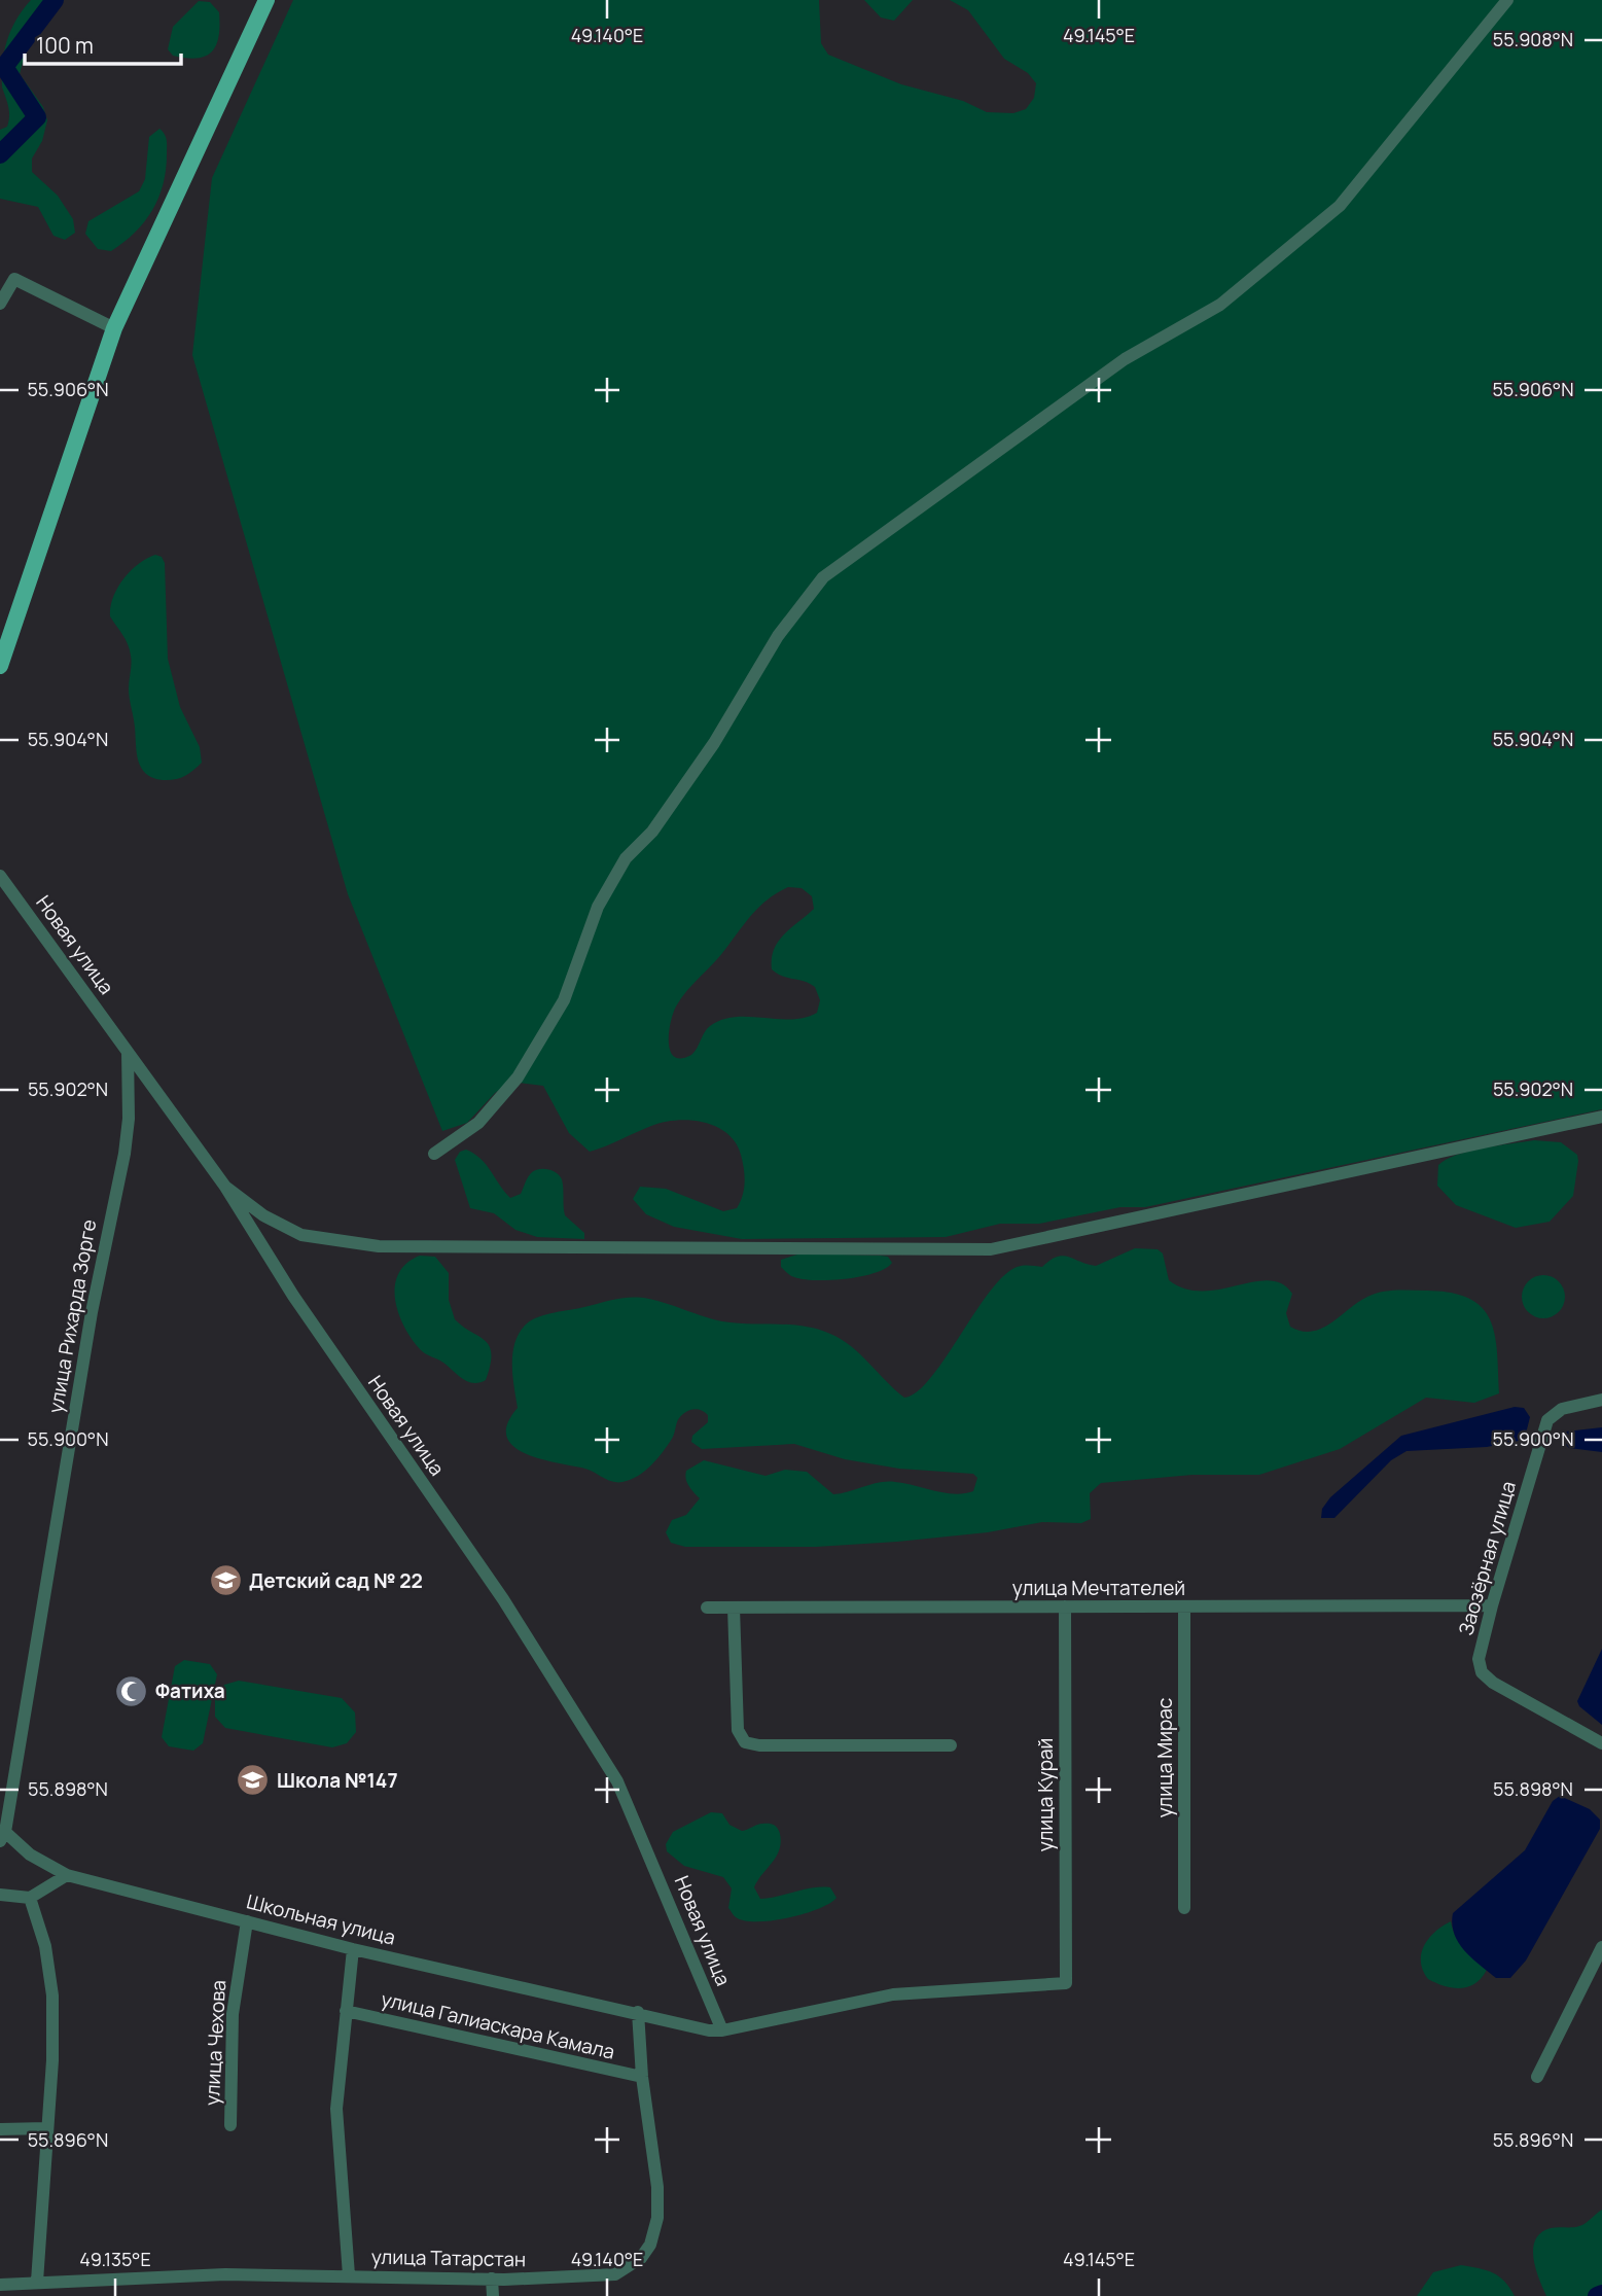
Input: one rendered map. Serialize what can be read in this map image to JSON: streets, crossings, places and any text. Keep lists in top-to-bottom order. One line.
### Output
{"streets":{"street":["Новая улица","улица Рихарда Зорге","Заозёрная улица","улица Мечтателей","улица Мирас","улица Курай","Школьная улица","улица Галиаскара Камала","улица Чехова","улица Татарстан"]},"crossings":[["Новая улица","улица Рихарда Зорге"],["Новая улица","Школьная улица"],["улица Рихарда Зорге","Школьная улица"],["Заозёрная улица","улица Мечтателей"],["улица Мечтателей","улица Мирас"],["улица Мечтателей","улица Курай"],["улица Курай","Школьная улица"],["Школьная улица","улица Чехова"],["Школьная улица","улица Татарстан"],["улица Галиаскара Камала","улица Татарстан"]],"places":{"school or university":["Детский сад № 22","Школа №147"],"mosque":["Фатиха"]},"scale_bar":"100 m","coordinates":["49.140°E","49.145°E","55.908°N","55.906°N","55.904°N","55.902°N","55.900°N","55.898°N","55.896°N","49.135°E"]}
